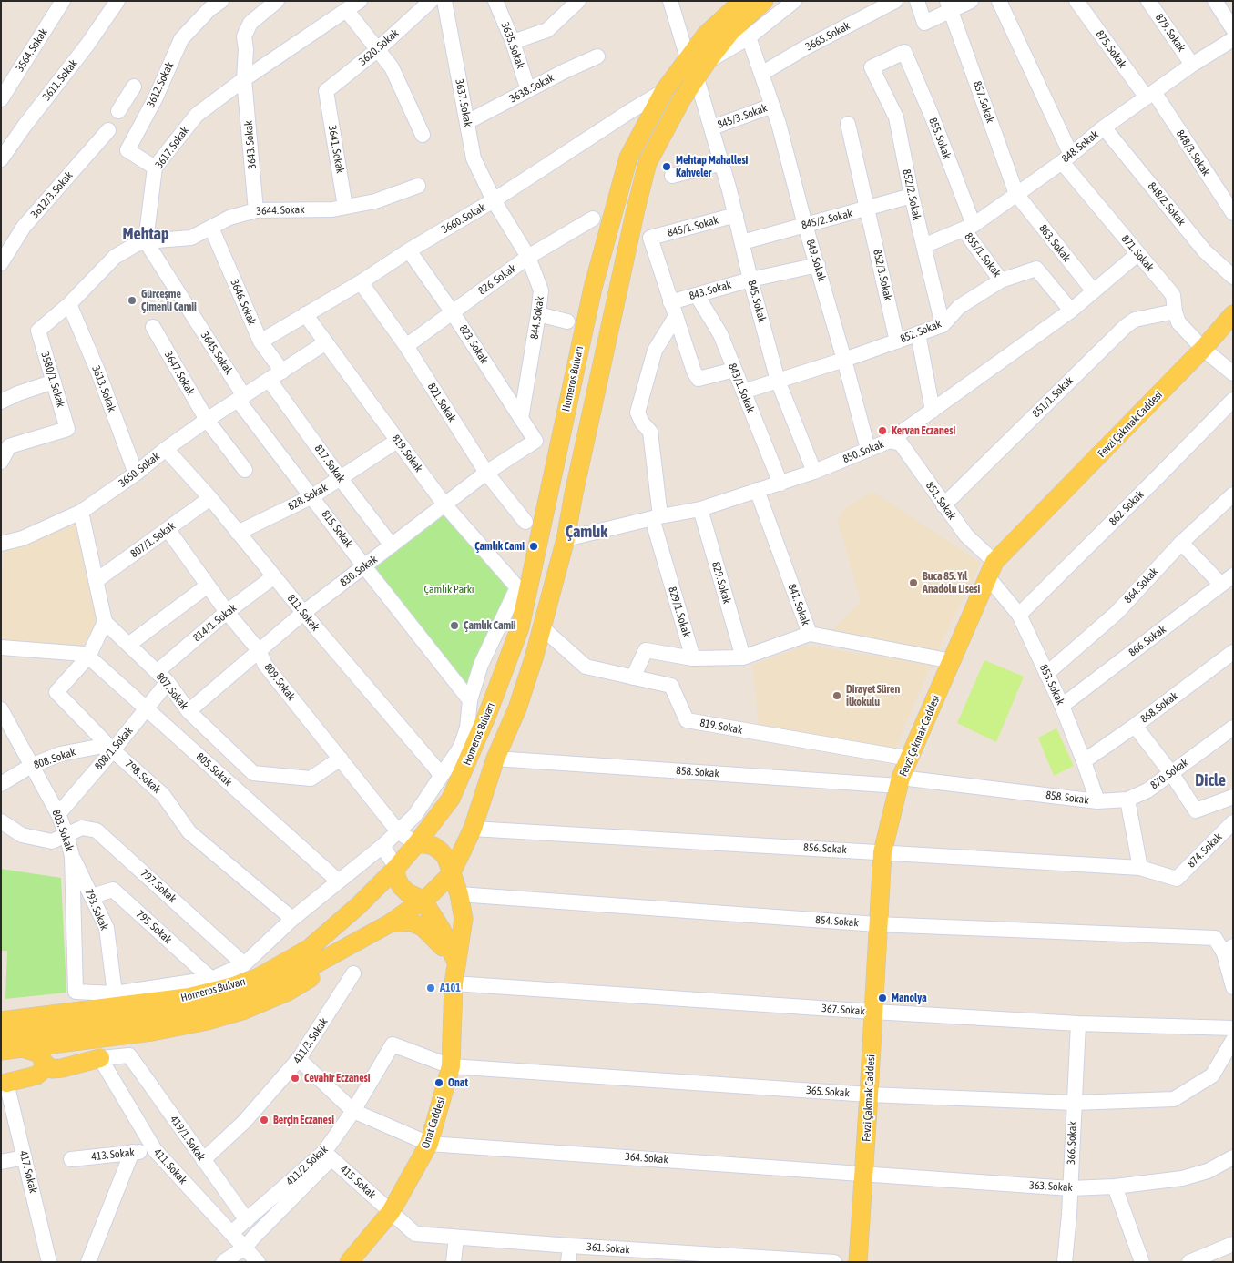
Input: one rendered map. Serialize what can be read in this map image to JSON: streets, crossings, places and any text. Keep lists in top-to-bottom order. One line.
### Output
{"streets":{"main road":["Homeros Bulvarı","Fevzi Çakmak Caddesi","Onat Caddesi"],"street":["879. Sokak","3665. Sokak","3635. Sokak","3620. Sokak","875. Sokak","3564. Sokak","3611. Sokak","3612. Sokak","3638. Sokak","857. Sokak","3637. Sokak","845/3. Sokak","855. Sokak","3643. Sokak","848. Sokak","3617. Sokak","3641. Sokak","848/3. Sokak","3612/3. Sokak","852/2. Sokak","848/2. Sokak","3644. Sokak","3660. Sokak","845/2. Sokak","845/1. Sokak","863. Sokak","871. Sokak","855/1. Sokak","849. Sokak","852/3. Sokak","826. Sokak","843. Sokak","845. Sokak","3646. Sokak","844. Sokak","852. Sokak","823. Sokak","3645. Sokak","3647. Sokak","3580/1. Sokak","843/1. Sokak","3613. Sokak","851/1. Sokak","821. Sokak","850. Sokak","819. Sokak","817. Sokak","3650. Sokak","828. Sokak","851. Sokak","862. Sokak","815. Sokak","807/1. Sokak","830. Sokak","829. Sokak","864. Sokak","841. Sokak","829/1. Sokak","811. Sokak","814/1. Sokak","866. Sokak","809. Sokak","853. Sokak","807. Sokak","868. Sokak","808/1. Sokak","808. Sokak","805. Sokak","858. Sokak","870. Sokak","798. Sokak","803. Sokak","856. Sokak","874. Sokak","797. Sokak","793. Sokak","854. Sokak","795. Sokak","367. Sokak","411/3. Sokak","365. Sokak","419/1. Sokak","366. Sokak","413. Sokak","364. Sokak","411/2. Sokak","411. Sokak","417. Sokak","415. Sokak","363. Sokak","361. Sokak"]},"crossings":[["879. Sokak","848. Sokak"],["3665. Sokak","849. Sokak"],["3635. Sokak","3638. Sokak"],["3620. Sokak","3641. Sokak"],["875. Sokak","848. Sokak"],["875. Sokak","848/3. Sokak"],["3612. Sokak","3617. Sokak"],["3638. Sokak","3637. Sokak"],["857. Sokak","848. Sokak"],["857. Sokak","863. Sokak"],["3637. Sokak","3660. Sokak"],["3637. Sokak","844. Sokak"],["845/3. Sokak","849. Sokak"],["845/3. Sokak","845. Sokak"],["855. Sokak","848. Sokak"],["855. Sokak","852/2. Sokak"],["855. Sokak","855/1. Sokak"],["3643. Sokak","3617. Sokak"],["3643. Sokak","3644. Sokak"],["848. Sokak","848/3. Sokak"],["848. Sokak","852/2. Sokak"],["848. Sokak","848/2. Sokak"],["848. Sokak","863. Sokak"],["848. Sokak","871. Sokak"],["848. Sokak","855/1. Sokak"],["3617. Sokak","3644. Sokak"],["3617. Sokak","3645. Sokak"],["3641. Sokak","3644. Sokak"],["852/2. Sokak","845/2. Sokak"],["852/2. Sokak","852. Sokak"],["3644. Sokak","3646. Sokak"],["3644. Sokak","3645. Sokak"],["3660. Sokak","3646. Sokak"],["3660. Sokak","844. Sokak"],["3660. Sokak","823. Sokak"],["3660. Sokak","Homeros Bulvarı"],["3660. Sokak","821. Sokak"],["3660. Sokak","819. Sokak"],["845/2. Sokak","849. Sokak"],["845/2. Sokak","852/3. Sokak"],["845/2. Sokak","845. Sokak"],["845/1. Sokak","843. Sokak"],["845/1. Sokak","845. Sokak"],["863. Sokak","850. Sokak"],["871. Sokak","851/1. Sokak"],["871. Sokak","Fevzi Çakmak Caddesi"],["871. Sokak","850. Sokak"],["855/1. Sokak","852. Sokak"],["849. Sokak","843. Sokak"],["849. Sokak","852. Sokak"],["849. Sokak","850. Sokak"],["852/3. Sokak","852. Sokak"],["826. Sokak","844. Sokak"],["826. Sokak","823. Sokak"],["826. Sokak","821. Sokak"],["843. Sokak","845. Sokak"],["843. Sokak","843/1. Sokak"],["845. Sokak","852. Sokak"],["845. Sokak","Homeros Bulvarı"],["845. Sokak","850. Sokak"],["3646. Sokak","3650. Sokak"],["844. Sokak","823. Sokak"],["852. Sokak","843/1. Sokak"],["852. Sokak","850. Sokak"],["823. Sokak","830. Sokak"],["3645. Sokak","3650. Sokak"],["3645. Sokak","815. Sokak"],["3647. Sokak","3650. Sokak"],["Homeros Bulvarı","809. Sokak"],["Homeros Bulvarı","858. Sokak"],["Homeros Bulvarı","856. Sokak"],["Homeros Bulvarı","Onat Caddesi"],["3580/1. Sokak","3613. Sokak"],["843/1. Sokak","850. Sokak"],["3613. Sokak","3650. Sokak"],["851/1. Sokak","851. Sokak"],["821. Sokak","830. Sokak"],["Fevzi Çakmak Caddesi","819. Sokak"],["Fevzi Çakmak Caddesi","851. Sokak"],["Fevzi Çakmak Caddesi","841. Sokak"],["Fevzi Çakmak Caddesi","853. Sokak"],["Fevzi Çakmak Caddesi","858. Sokak"],["Fevzi Çakmak Caddesi","856. Sokak"],["Fevzi Çakmak Caddesi","854. Sokak"],["Fevzi Çakmak Caddesi","367. Sokak"],["Fevzi Çakmak Caddesi","365. Sokak"],["Fevzi Çakmak Caddesi","364. Sokak"],["Fevzi Çakmak Caddesi","363. Sokak"],["850. Sokak","851. Sokak"],["850. Sokak","829. Sokak"],["850. Sokak","841. Sokak"],["850. Sokak","829/1. Sokak"],["819. Sokak","3650. Sokak"],["819. Sokak","828. Sokak"],["819. Sokak","830. Sokak"],["817. Sokak","3650. Sokak"],["817. Sokak","828. Sokak"],["817. Sokak","830. Sokak"],["3650. Sokak","815. Sokak"],["3650. Sokak","811. Sokak"],["828. Sokak","815. Sokak"],["828. Sokak","811. Sokak"],["851. Sokak","853. Sokak"],["862. Sokak","853. Sokak"],["815. Sokak","830. Sokak"],["807/1. Sokak","811. Sokak"],["807/1. Sokak","809. Sokak"],["830. Sokak","811. Sokak"],["830. Sokak","809. Sokak"],["830. Sokak","807. Sokak"],["864. Sokak","853. Sokak"],["811. Sokak","814/1. Sokak"],["814/1. Sokak","809. Sokak"],["814/1. Sokak","807. Sokak"],["814/1. Sokak","808/1. Sokak"],["866. Sokak","853. Sokak"],["809. Sokak","807. Sokak"],["809. Sokak","Onat Caddesi"],["853. Sokak","868. Sokak"],["853. Sokak","858. Sokak"],["853. Sokak","870. Sokak"],["807. Sokak","808/1. Sokak"],["807. Sokak","798. Sokak"],["808/1. Sokak","808. Sokak"],["808/1. Sokak","805. Sokak"],["808/1. Sokak","798. Sokak"],["808/1. Sokak","803. Sokak"],["808. Sokak","798. Sokak"],["808. Sokak","803. Sokak"],["805. Sokak","798. Sokak"],["858. Sokak","870. Sokak"],["803. Sokak","797. Sokak"],["803. Sokak","793. Sokak"],["856. Sokak","874. Sokak"],["793. Sokak","795. Sokak"],["854. Sokak","Onat Caddesi"],["367. Sokak","Onat Caddesi"],["367. Sokak","366. Sokak"],["411/3. Sokak","419/1. Sokak"],["411/3. Sokak","364. Sokak"],["365. Sokak","Onat Caddesi"],["365. Sokak","366. Sokak"],["365. Sokak","411/2. Sokak"],["Onat Caddesi","364. Sokak"],["Onat Caddesi","411/2. Sokak"],["Onat Caddesi","415. Sokak"],["Onat Caddesi","361. Sokak"],["419/1. Sokak","411/2. Sokak"],["419/1. Sokak","411. Sokak"],["366. Sokak","363. Sokak"],["413. Sokak","411. Sokak"],["364. Sokak","411/2. Sokak"],["364. Sokak","363. Sokak"],["411/2. Sokak","411. Sokak"],["411/2. Sokak","415. Sokak"],["415. Sokak","361. Sokak"]],"districts":["Mehtap","Çamlık","Dicle"],"parks":["Çamlık Parkı"],"places":["Mehtap Mahallesi Kahveler","Gürçeşme Çimenli Camii","Kervan Eczanesi","Çamlık Cami","Buca 85. Yıl Anadolu Lisesi","Çamlık Camii","Dirayet Süren İlkokulu","A101","Manolya","Cevahir Eczanesi","Onat","Berçin Eczanesi"]}
